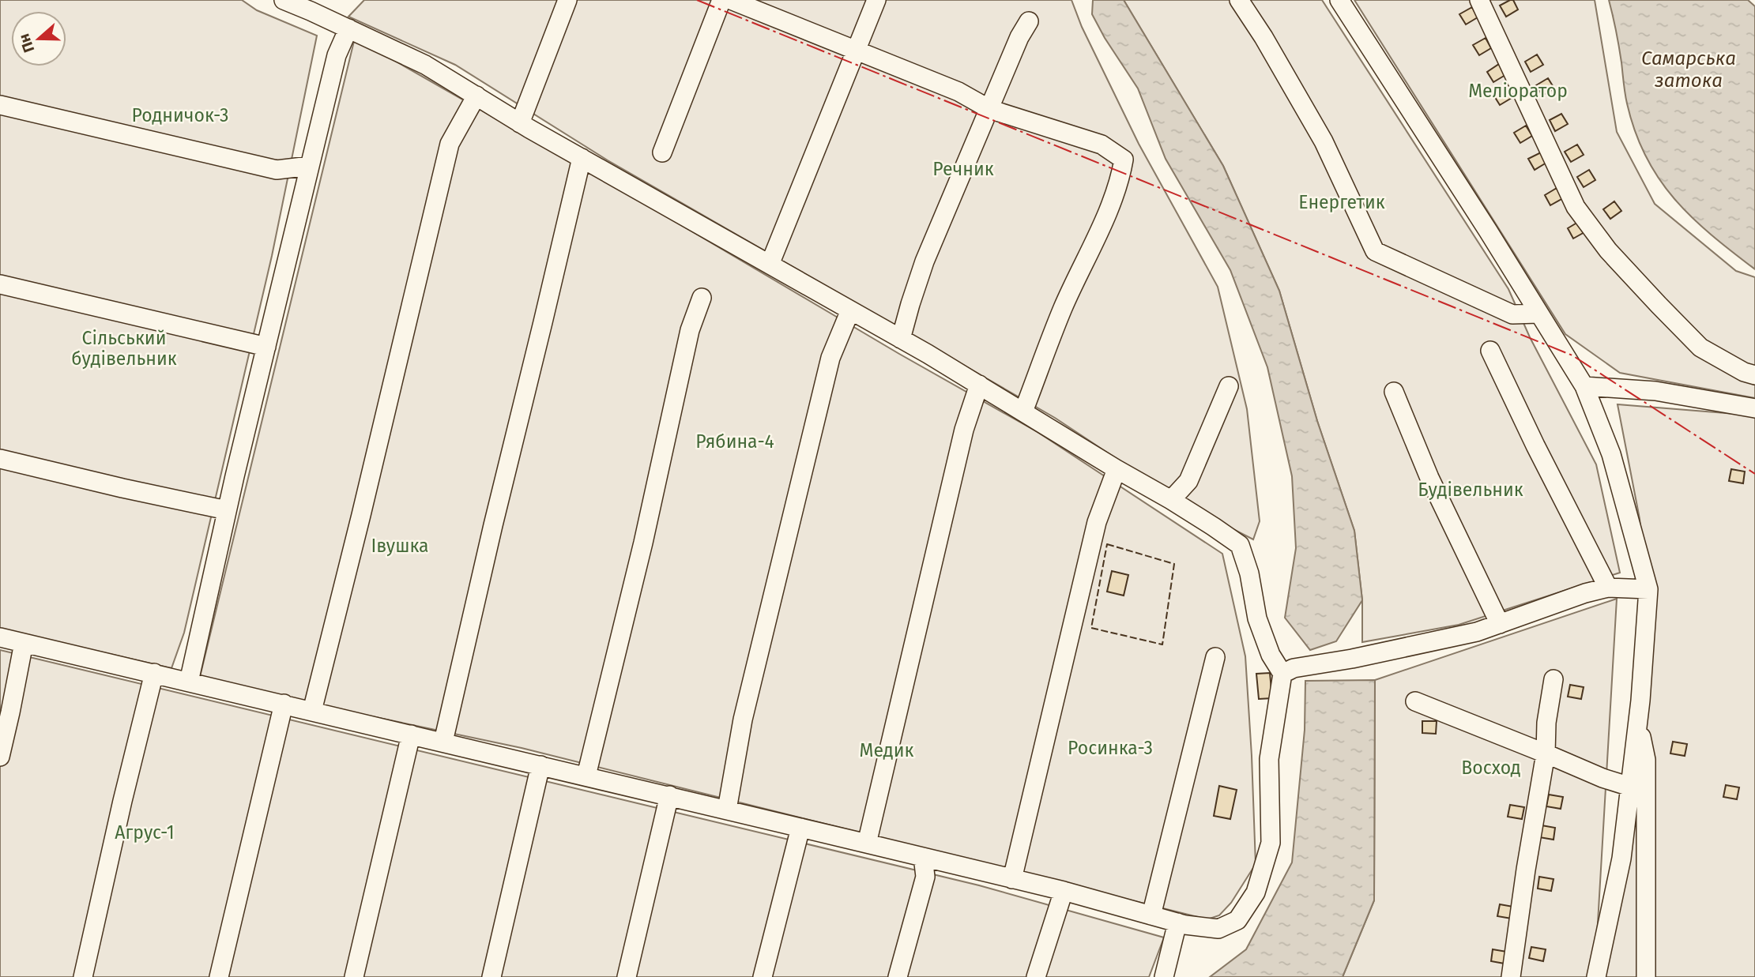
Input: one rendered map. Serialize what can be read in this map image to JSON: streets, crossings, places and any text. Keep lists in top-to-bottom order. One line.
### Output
{"water":["Самарська затока"],"parks":["Меліоратор","Родничок-3","Речник","Енергетик","Сільський будівельник","Рябина-4","Будівельник","Івушка","Росинка-3","Медик","Восход","Агрус-1"],"north":"left"}
